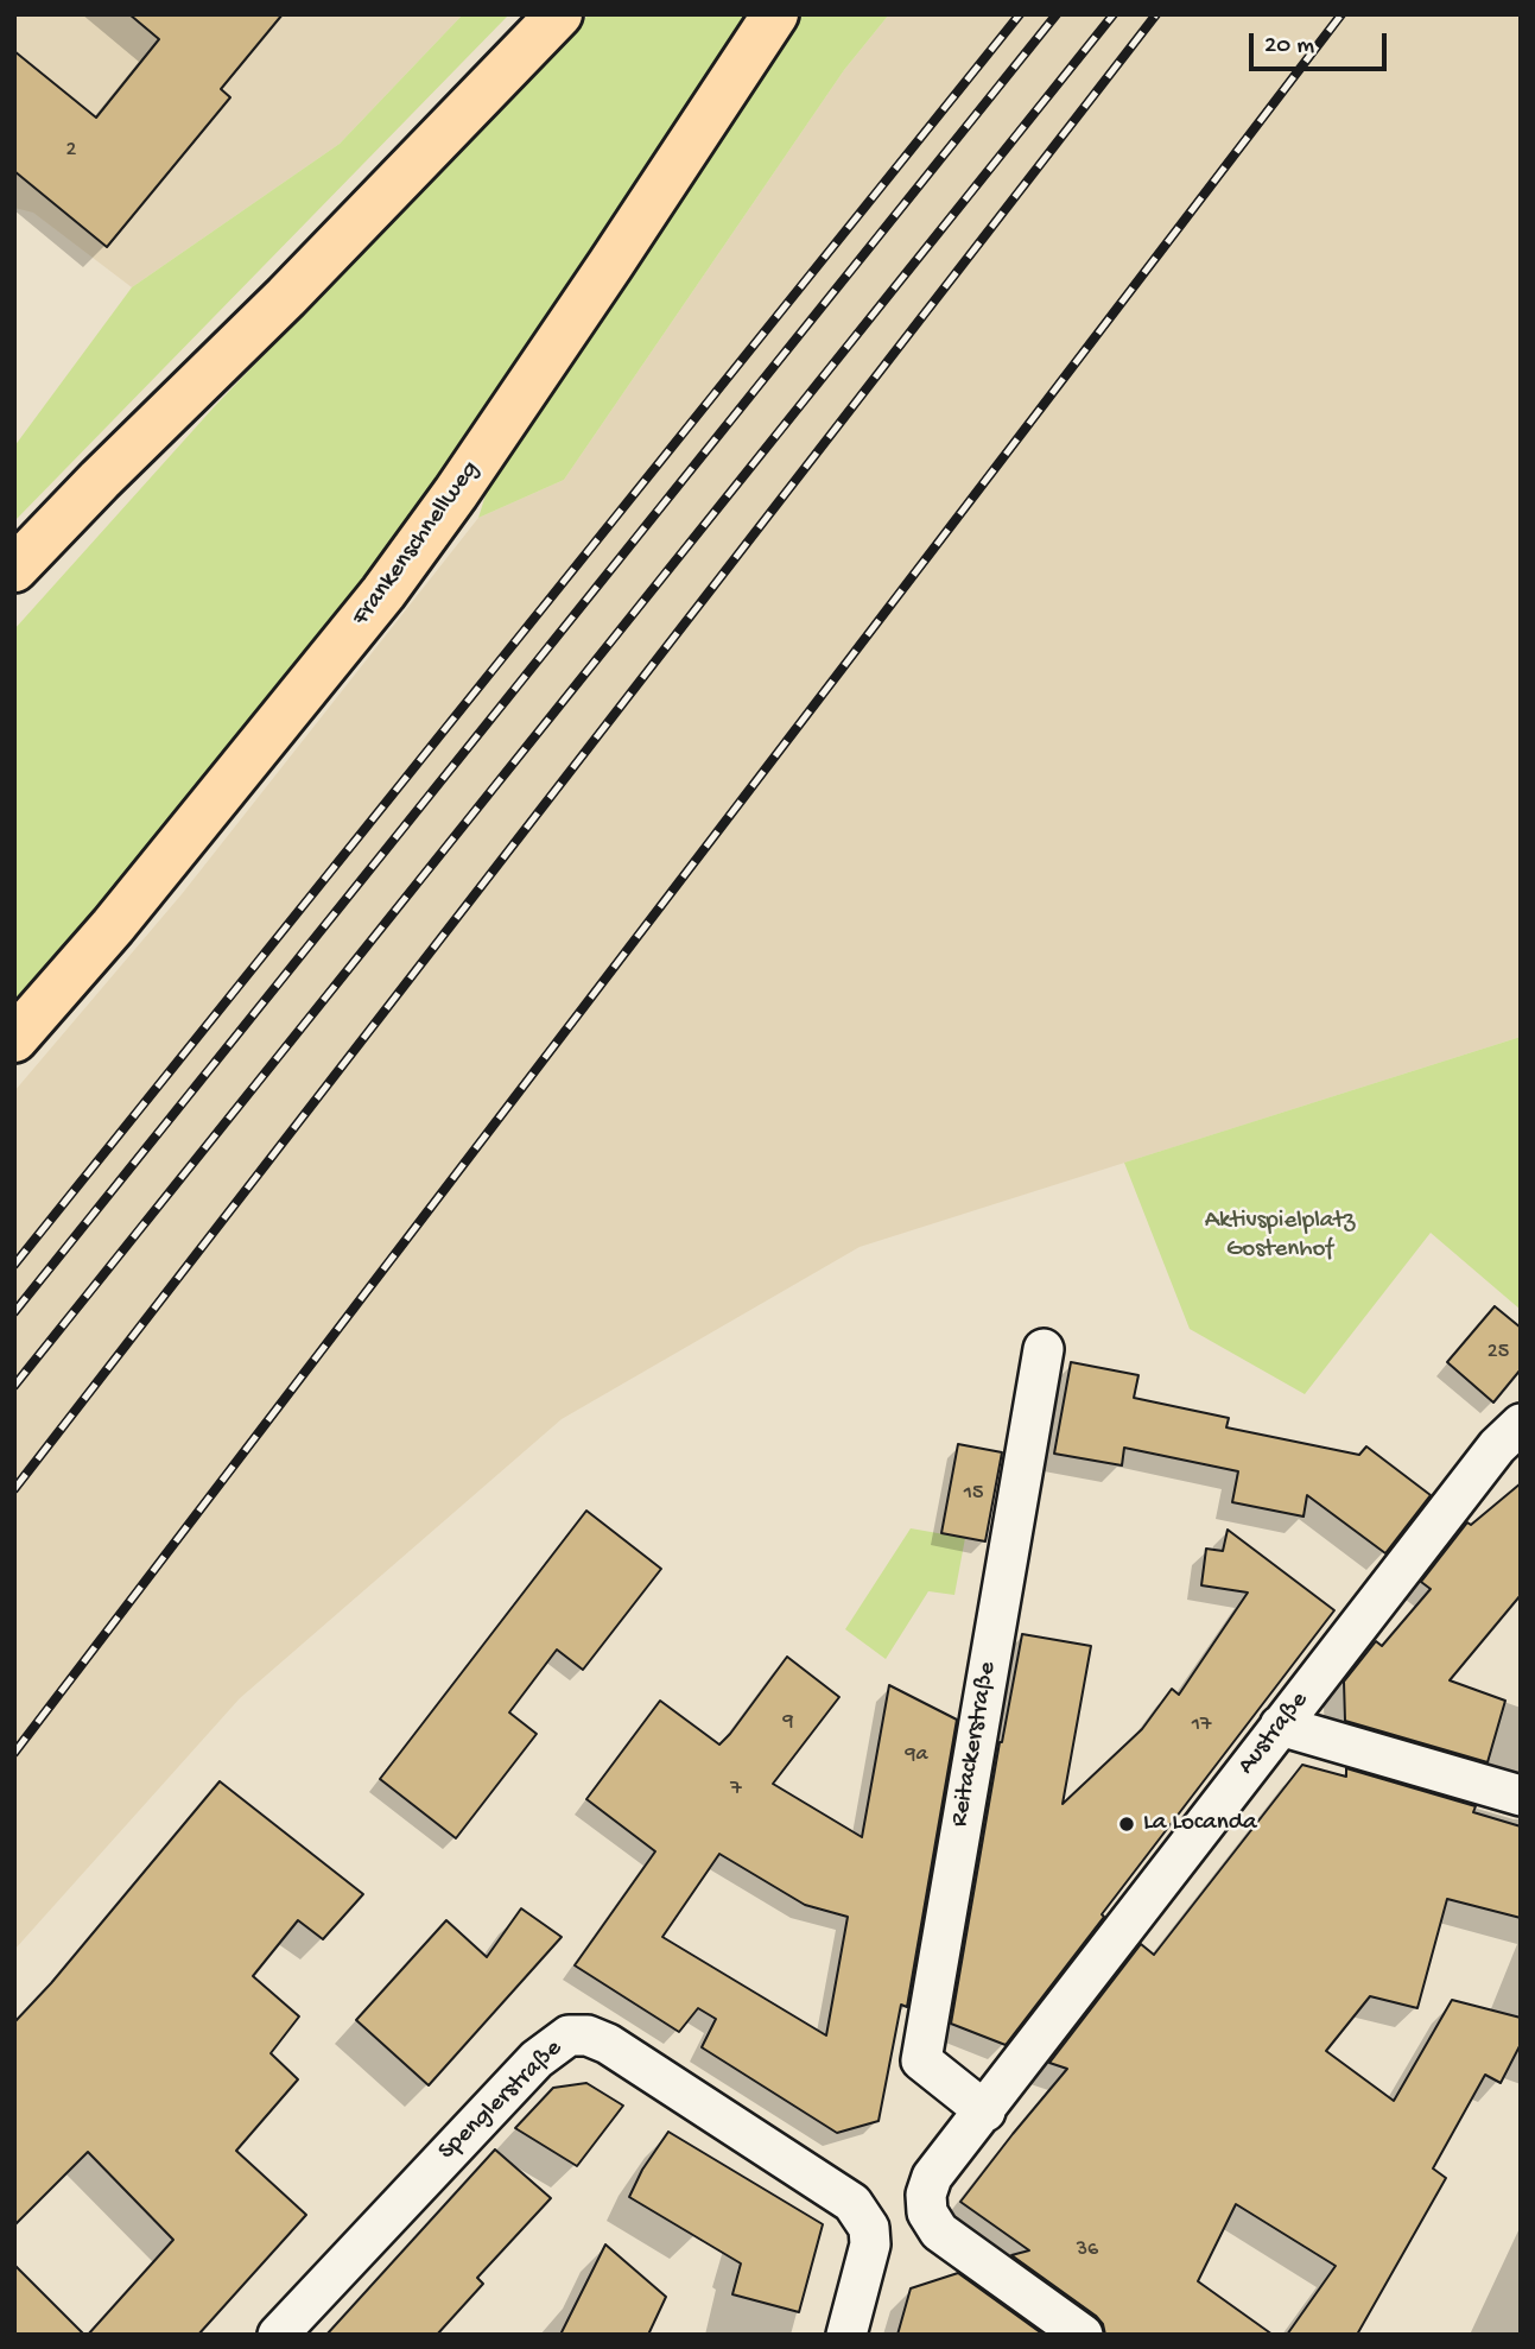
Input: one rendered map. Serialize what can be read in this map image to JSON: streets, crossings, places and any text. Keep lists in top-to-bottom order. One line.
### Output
{"streets":{"highway":["Frankenschnellweg"],"street":["Austraße","Reitackerstraße","Spenglerstraße"]},"crossings":[["Austraße","Reitackerstraße"]],"parks":["Aktivspielplatz Gostenhof"],"places":["La Locanda"],"house_numbers":["2","25","15","9","17","9a","7","36"],"scale_bar":"20 m"}
